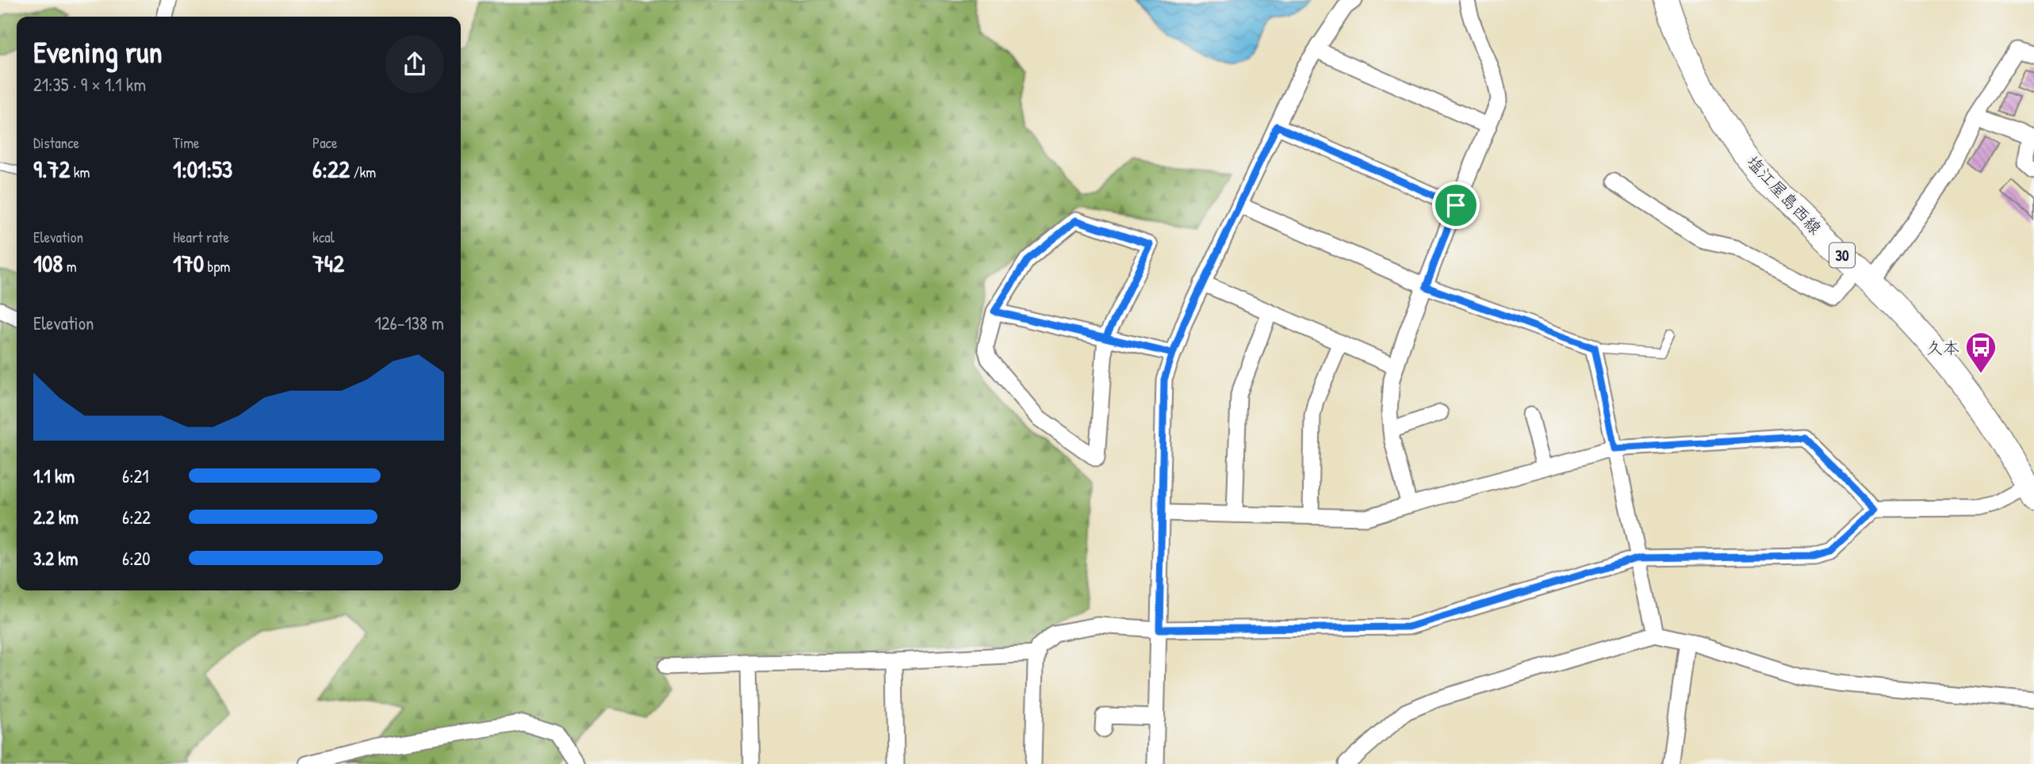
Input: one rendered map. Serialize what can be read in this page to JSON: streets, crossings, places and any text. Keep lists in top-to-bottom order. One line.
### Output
{"streets":{"main road":["塩江屋島西線","30"]},"places":{"bus stop":["久本"]},"page":{"heading":["Evening run","21:35 · 9 × 1.1 km"],"stats":[["Distance","9.72 km"],["Time","1:01:53"],["Pace","6:22 /km"],["Elevation","108 m"],["Heart rate","170 bpm"],["kcal","742"]],"chart":["Elevation","126–138 m"],"list":[{"name":"1.1 km","note":"6:21"},{"name":"2.2 km","note":"6:22"},{"name":"3.2 km","note":"6:20"}]}}
